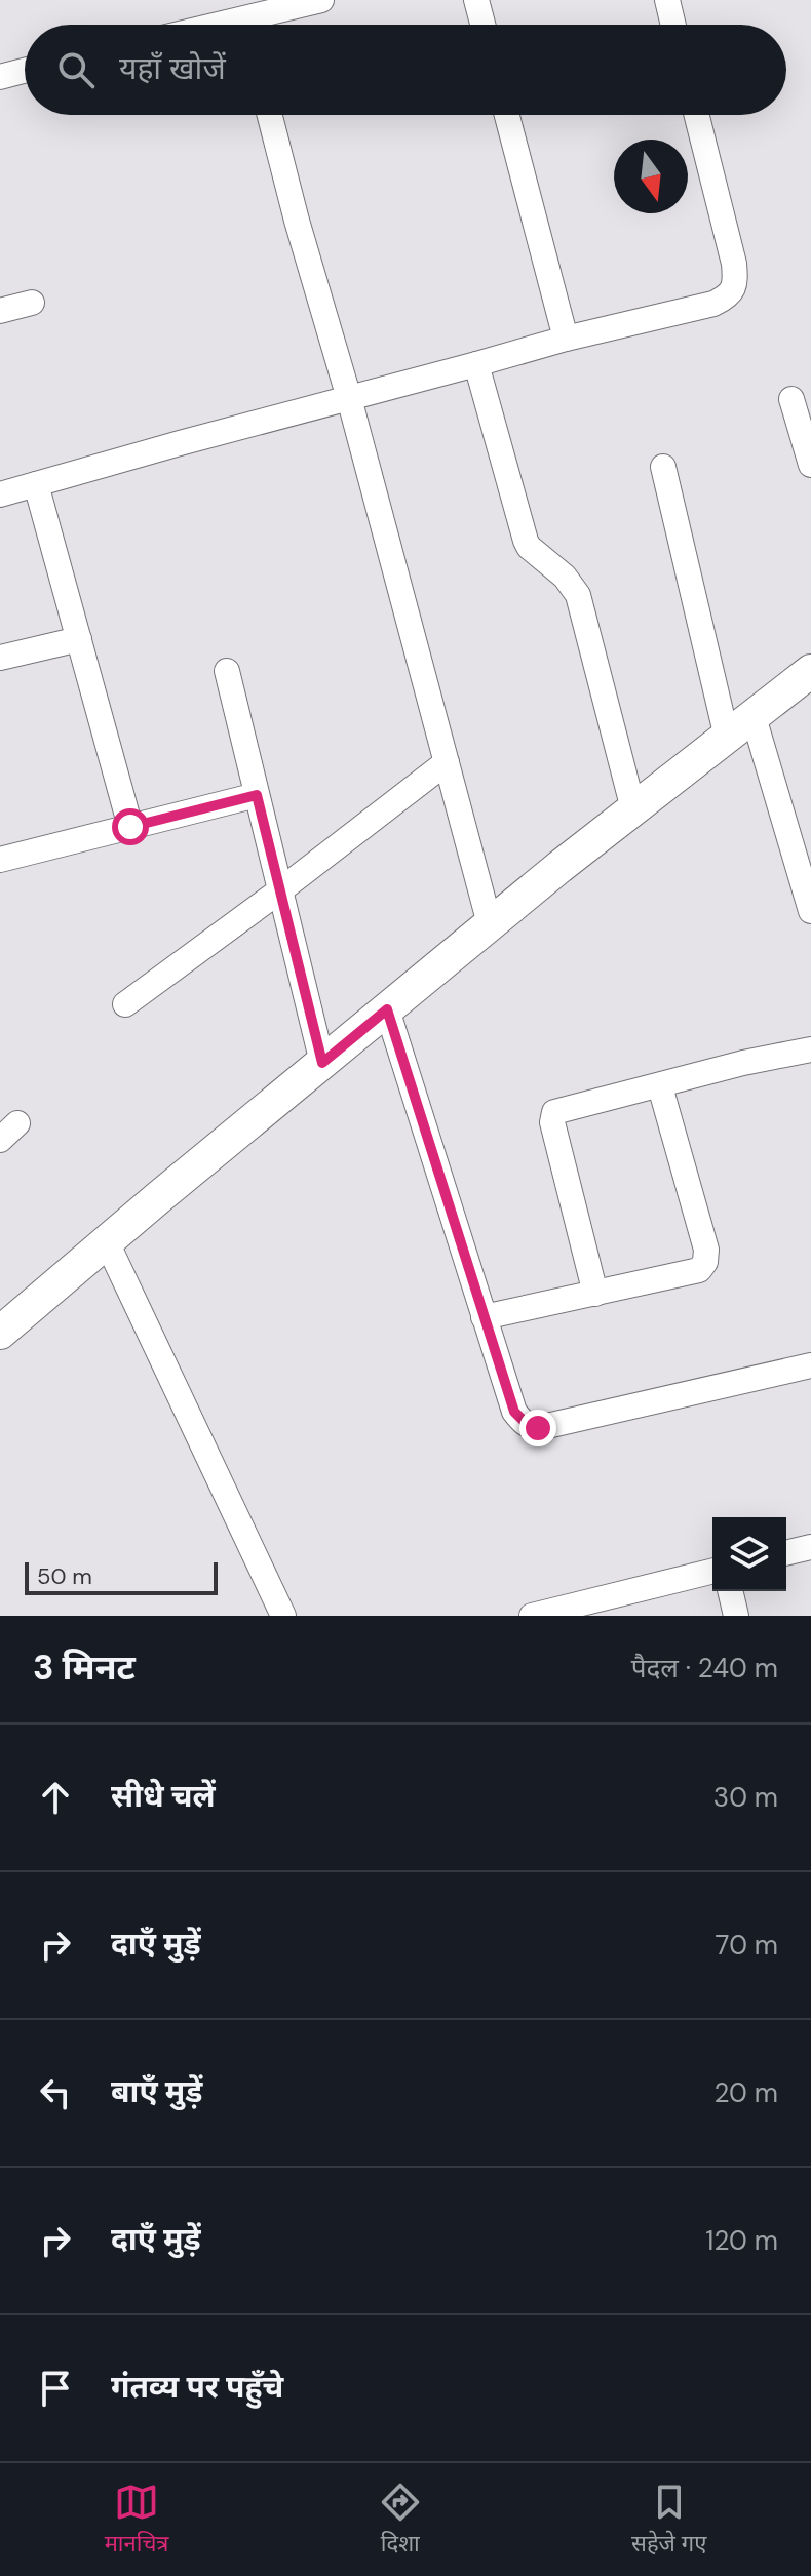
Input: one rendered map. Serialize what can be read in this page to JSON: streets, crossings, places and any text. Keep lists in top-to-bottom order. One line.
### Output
{"scale_bar":"50 m","north":"bottom","page":{"search":"यहाँ खोजें","scale":"50 m","heading":["3 मिनट","पैदल · 240 m"],"list":[["सीधे चलें","30 m"],["दाएँ मुड़ें","70 m"],["बाएँ मुड़ें","20 m"],["दाएँ मुड़ें","120 m"],"गंतव्य पर पहुँचे"],"nav":["मानचित्र","दिशा","सहेजे गए"]}}
